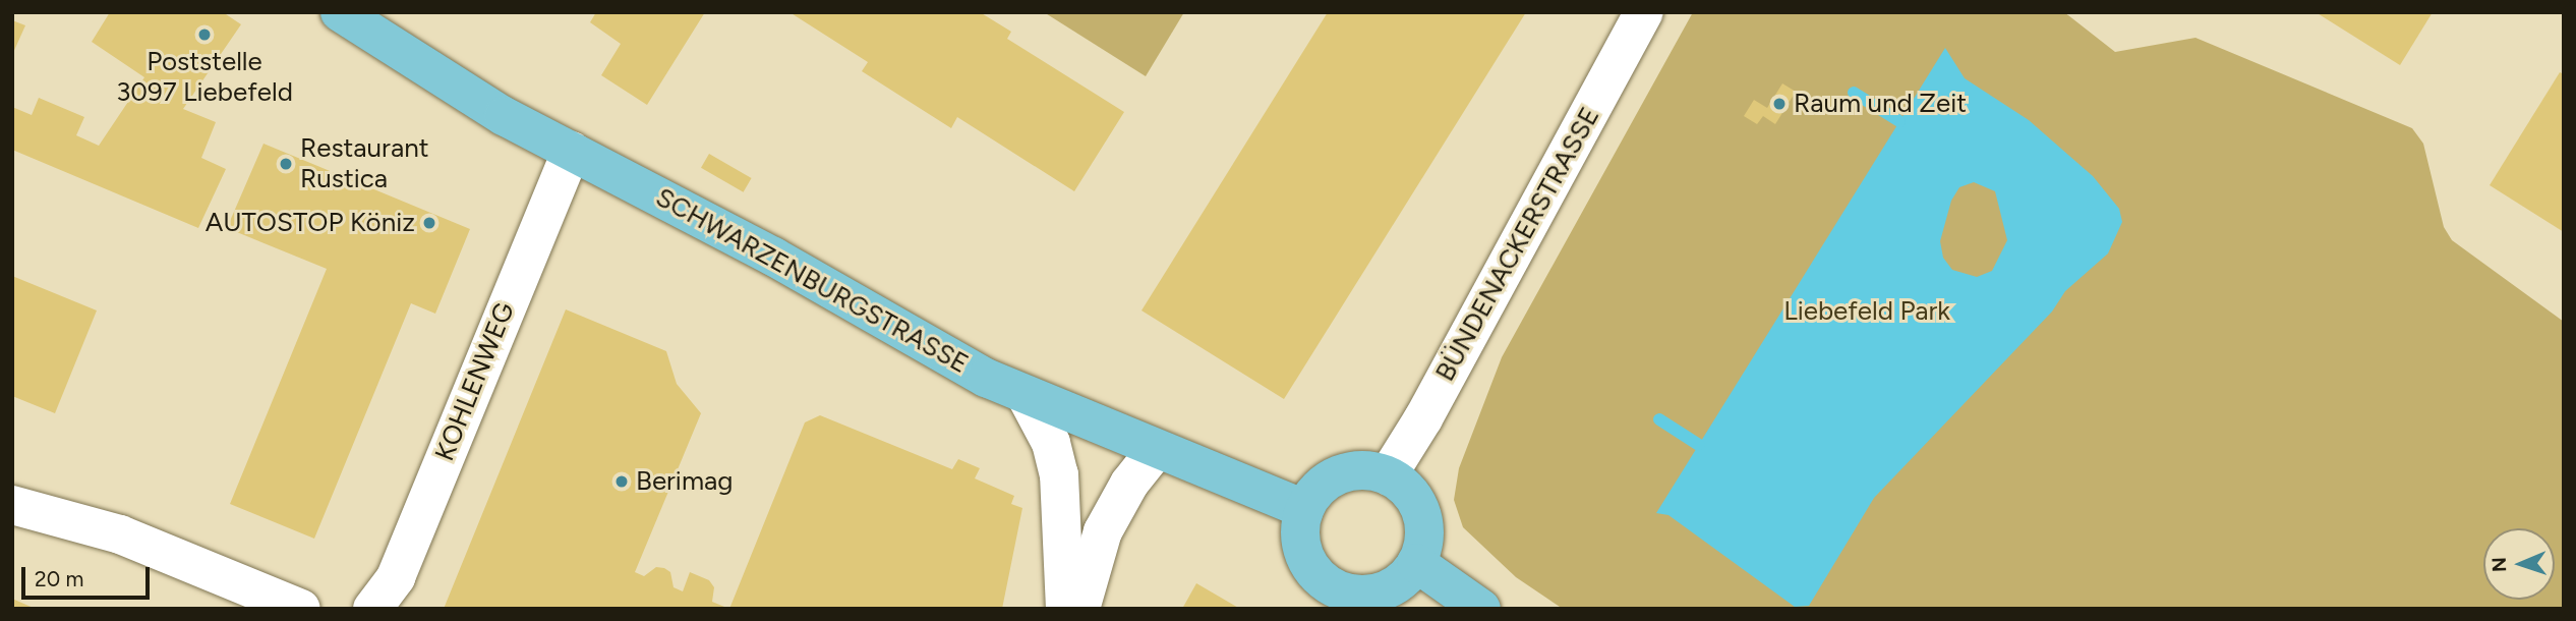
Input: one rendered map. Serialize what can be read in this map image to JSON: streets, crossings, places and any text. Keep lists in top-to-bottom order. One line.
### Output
{"streets":{"main road":["SCHWARZENBURGSTRASSE"],"street":["BÜNDENACKERSTRASSE","KOHLENWEG"]},"crossings":[["BÜNDENACKERSTRASSE","SCHWARZENBURGSTRASSE"],["SCHWARZENBURGSTRASSE","KOHLENWEG"]],"parks":["Liebefeld Park"],"places":["Poststelle 3097 Liebefeld","Raum und Zeit","Restaurant Rustica","AUTOSTOP Köniz","Berimag"],"scale_bar":"20 m","north":"left"}
